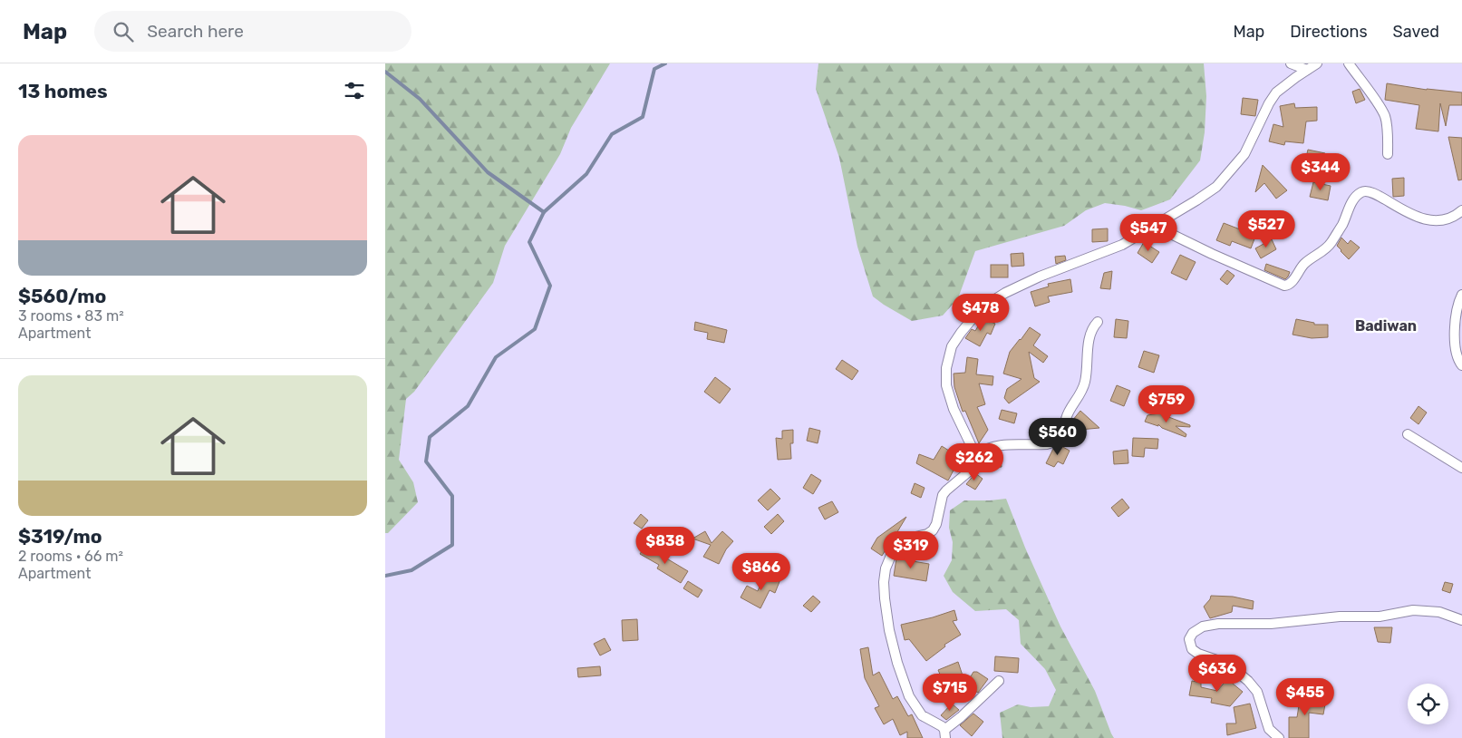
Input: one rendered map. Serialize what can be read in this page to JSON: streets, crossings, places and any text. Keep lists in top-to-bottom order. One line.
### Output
{"districts":["Badiwan"],"page":{"header":"Map","search":"Search here","nav":["Map","Directions","Saved"],"heading":"13 homes","list":[{"name":"$560/mo","note":"3 rooms · 83 m² · Apartment"},{"name":"$319/mo","note":"2 rooms · 66 m² · Apartment"}],"price":["$344","$527","$547","$478","$759","$560","$262","$838","$319","$866","$636","$715","$455"]}}
